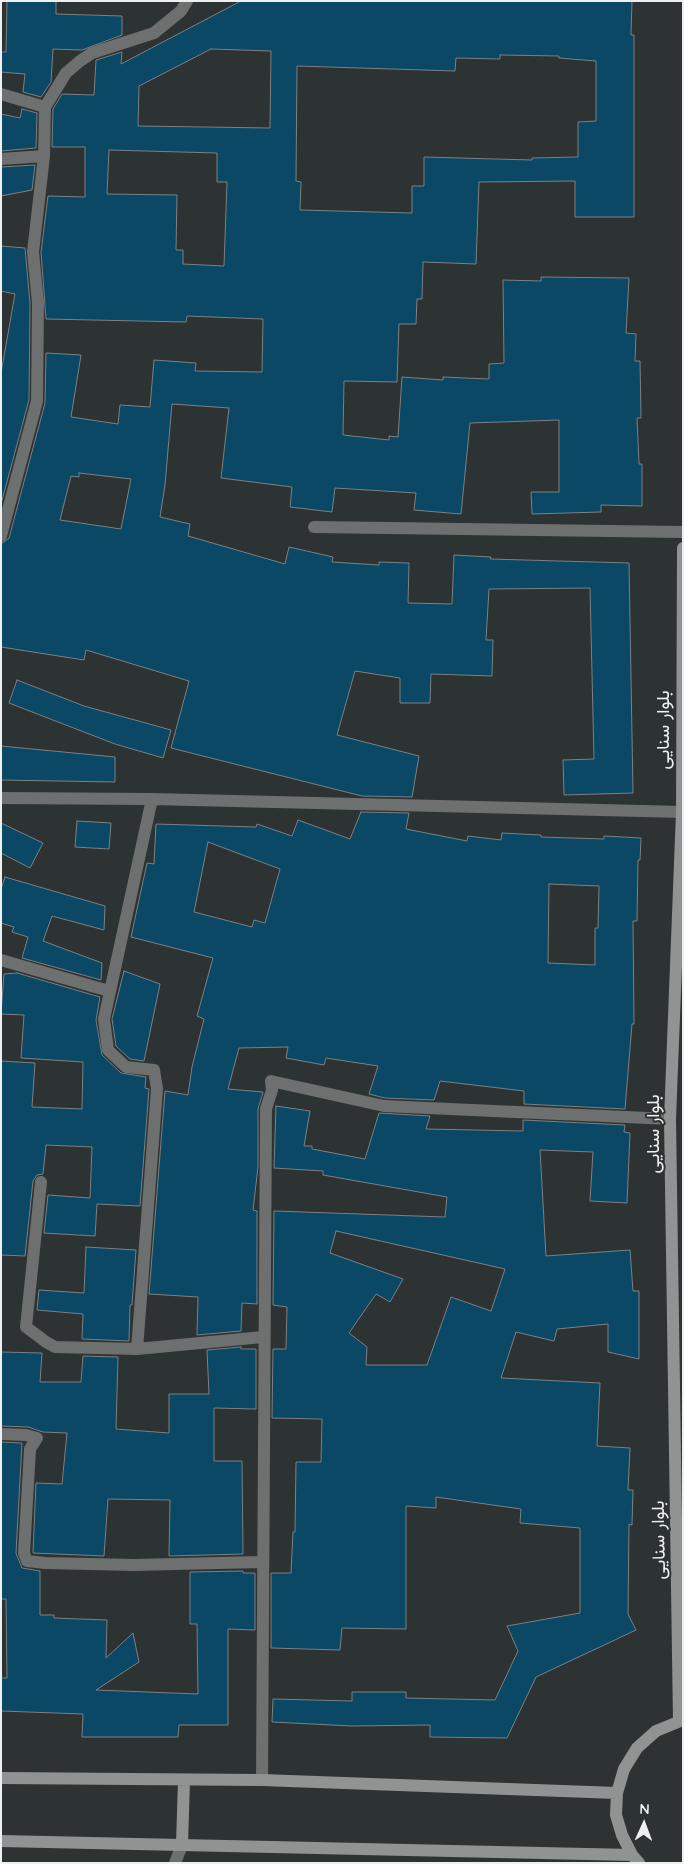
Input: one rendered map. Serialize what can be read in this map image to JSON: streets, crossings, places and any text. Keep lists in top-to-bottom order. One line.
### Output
{"streets":{"main road":["بلوار سنایی"]},"north":"top"}
